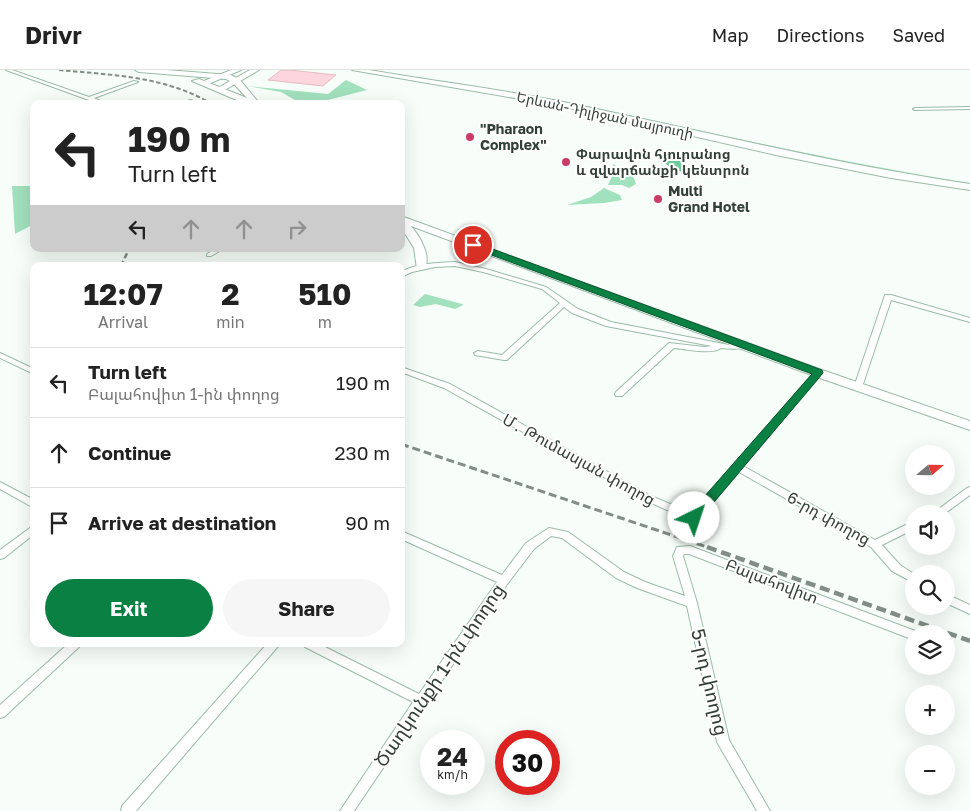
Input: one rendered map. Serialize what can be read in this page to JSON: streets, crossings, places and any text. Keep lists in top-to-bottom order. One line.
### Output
{"streets":{"main road":["Երևան-Դիլիջան մայրուղի"],"street":["Մ․ Թումասյան փողոց","6-րդ փողոց","Բալահովիտ","Ծաղկունքի 1-ին փողոց","5-րդ փողոց"]},"crossings":[["Մ․ Թումասյան փողոց","6-րդ փողոց"],["Բալահովիտ","Ծաղկունքի 1-ին փողոց"],["Բալահովիտ","5-րդ փողոց"],["Ծաղկունքի 1-ին փողոց","5-րդ փողոց"]],"places":["\"Pharaon Complex\"","Փարավոն հյուրանոց և զվարճանքի կենտրոն","Multi Grand Hotel"],"north":"right","page":{"header":"Drivr","nav":["Map","Directions","Saved"],"turn":["190 m","Turn left"],"eta":["12:07","Arrival","2","min","510","m"],"list":[{"name":"Turn left","note":"Բալահովիտ 1-ին փողոց","value":"190 m"},{"name":"Continue","value":"230 m"},{"name":"Arrive at destination","value":"90 m"}],"map_buttons":["+","−"],"buttons":["Exit","Share"],"speed":"24 km/h","limit":"30"}}
